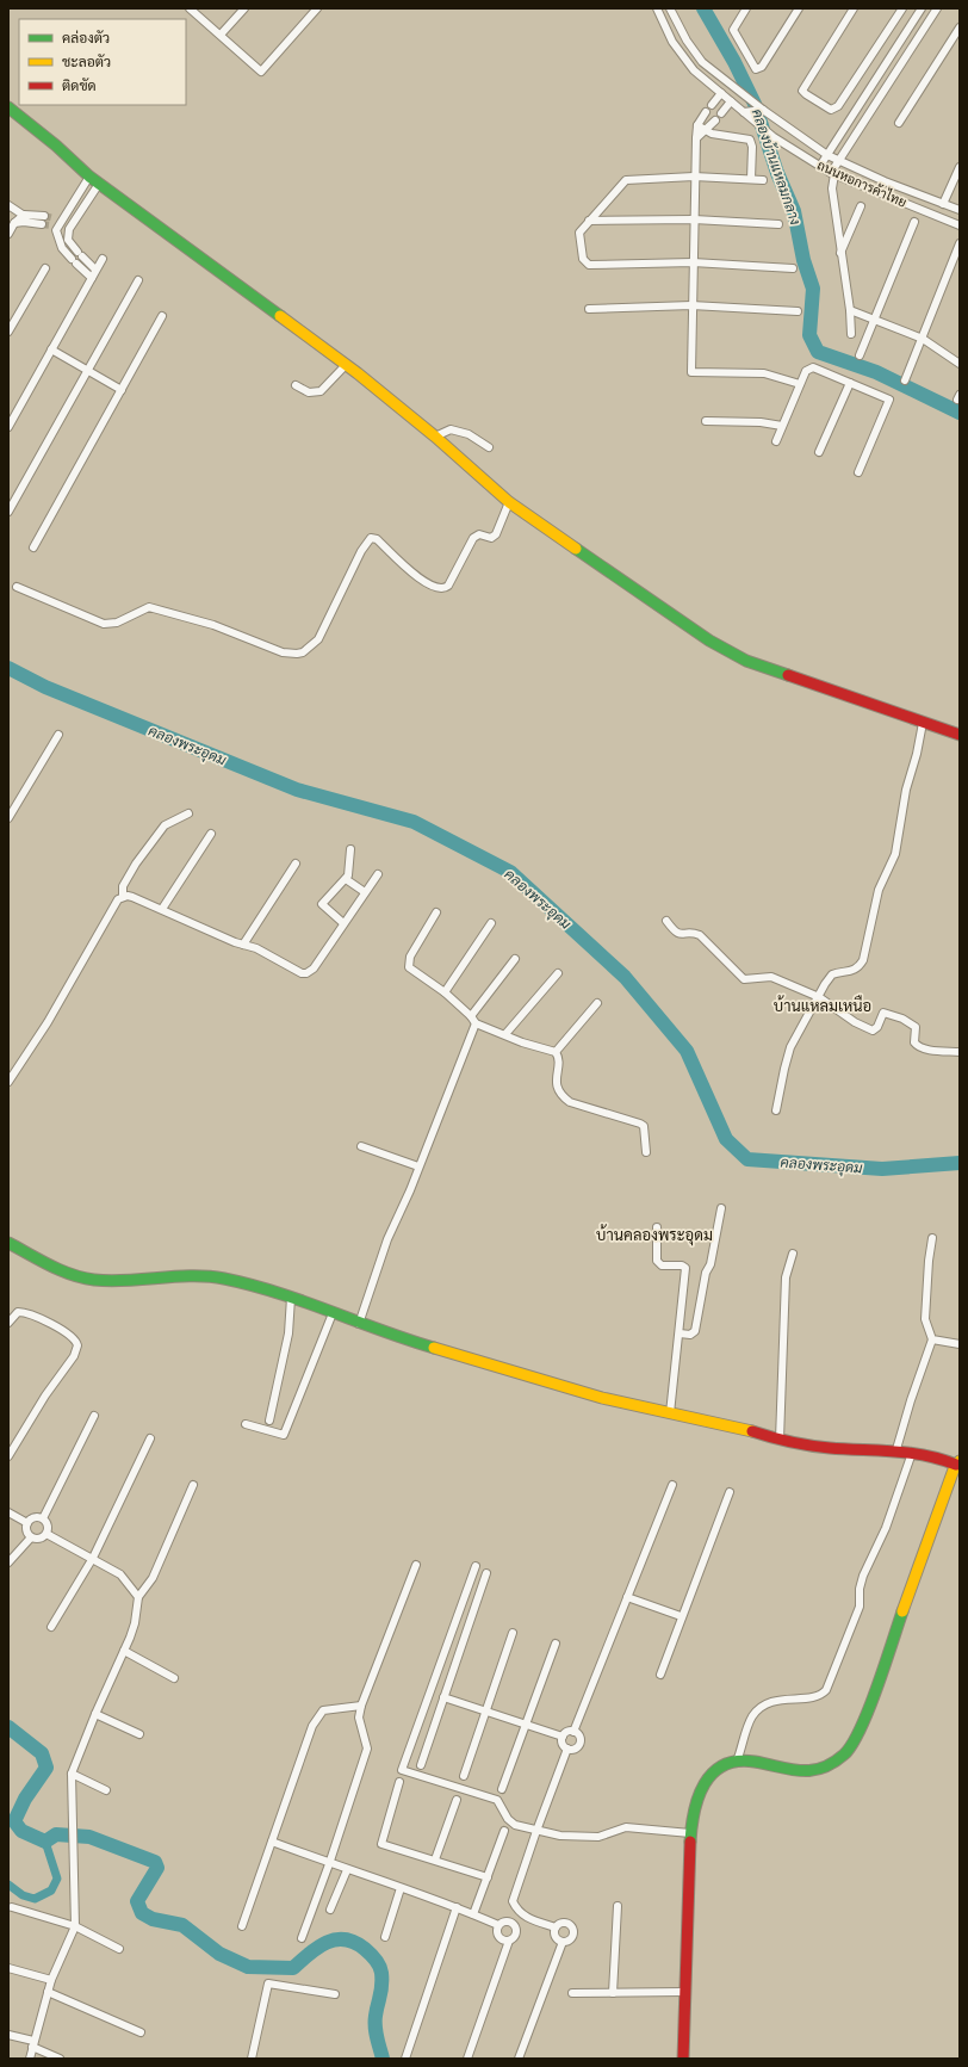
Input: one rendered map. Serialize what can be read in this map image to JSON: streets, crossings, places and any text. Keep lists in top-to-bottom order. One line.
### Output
{"streets":{"street":["ถนนหอการค้าไทย"]},"districts":["บ้านแหลมเหนือ","บ้านคลองพระอุดม"],"water":["คลองบ้านแหลมกลาง","คลองพระอุดม"],"legend":["คล่องตัว","ชะลอตัว","ติดขัด"]}
